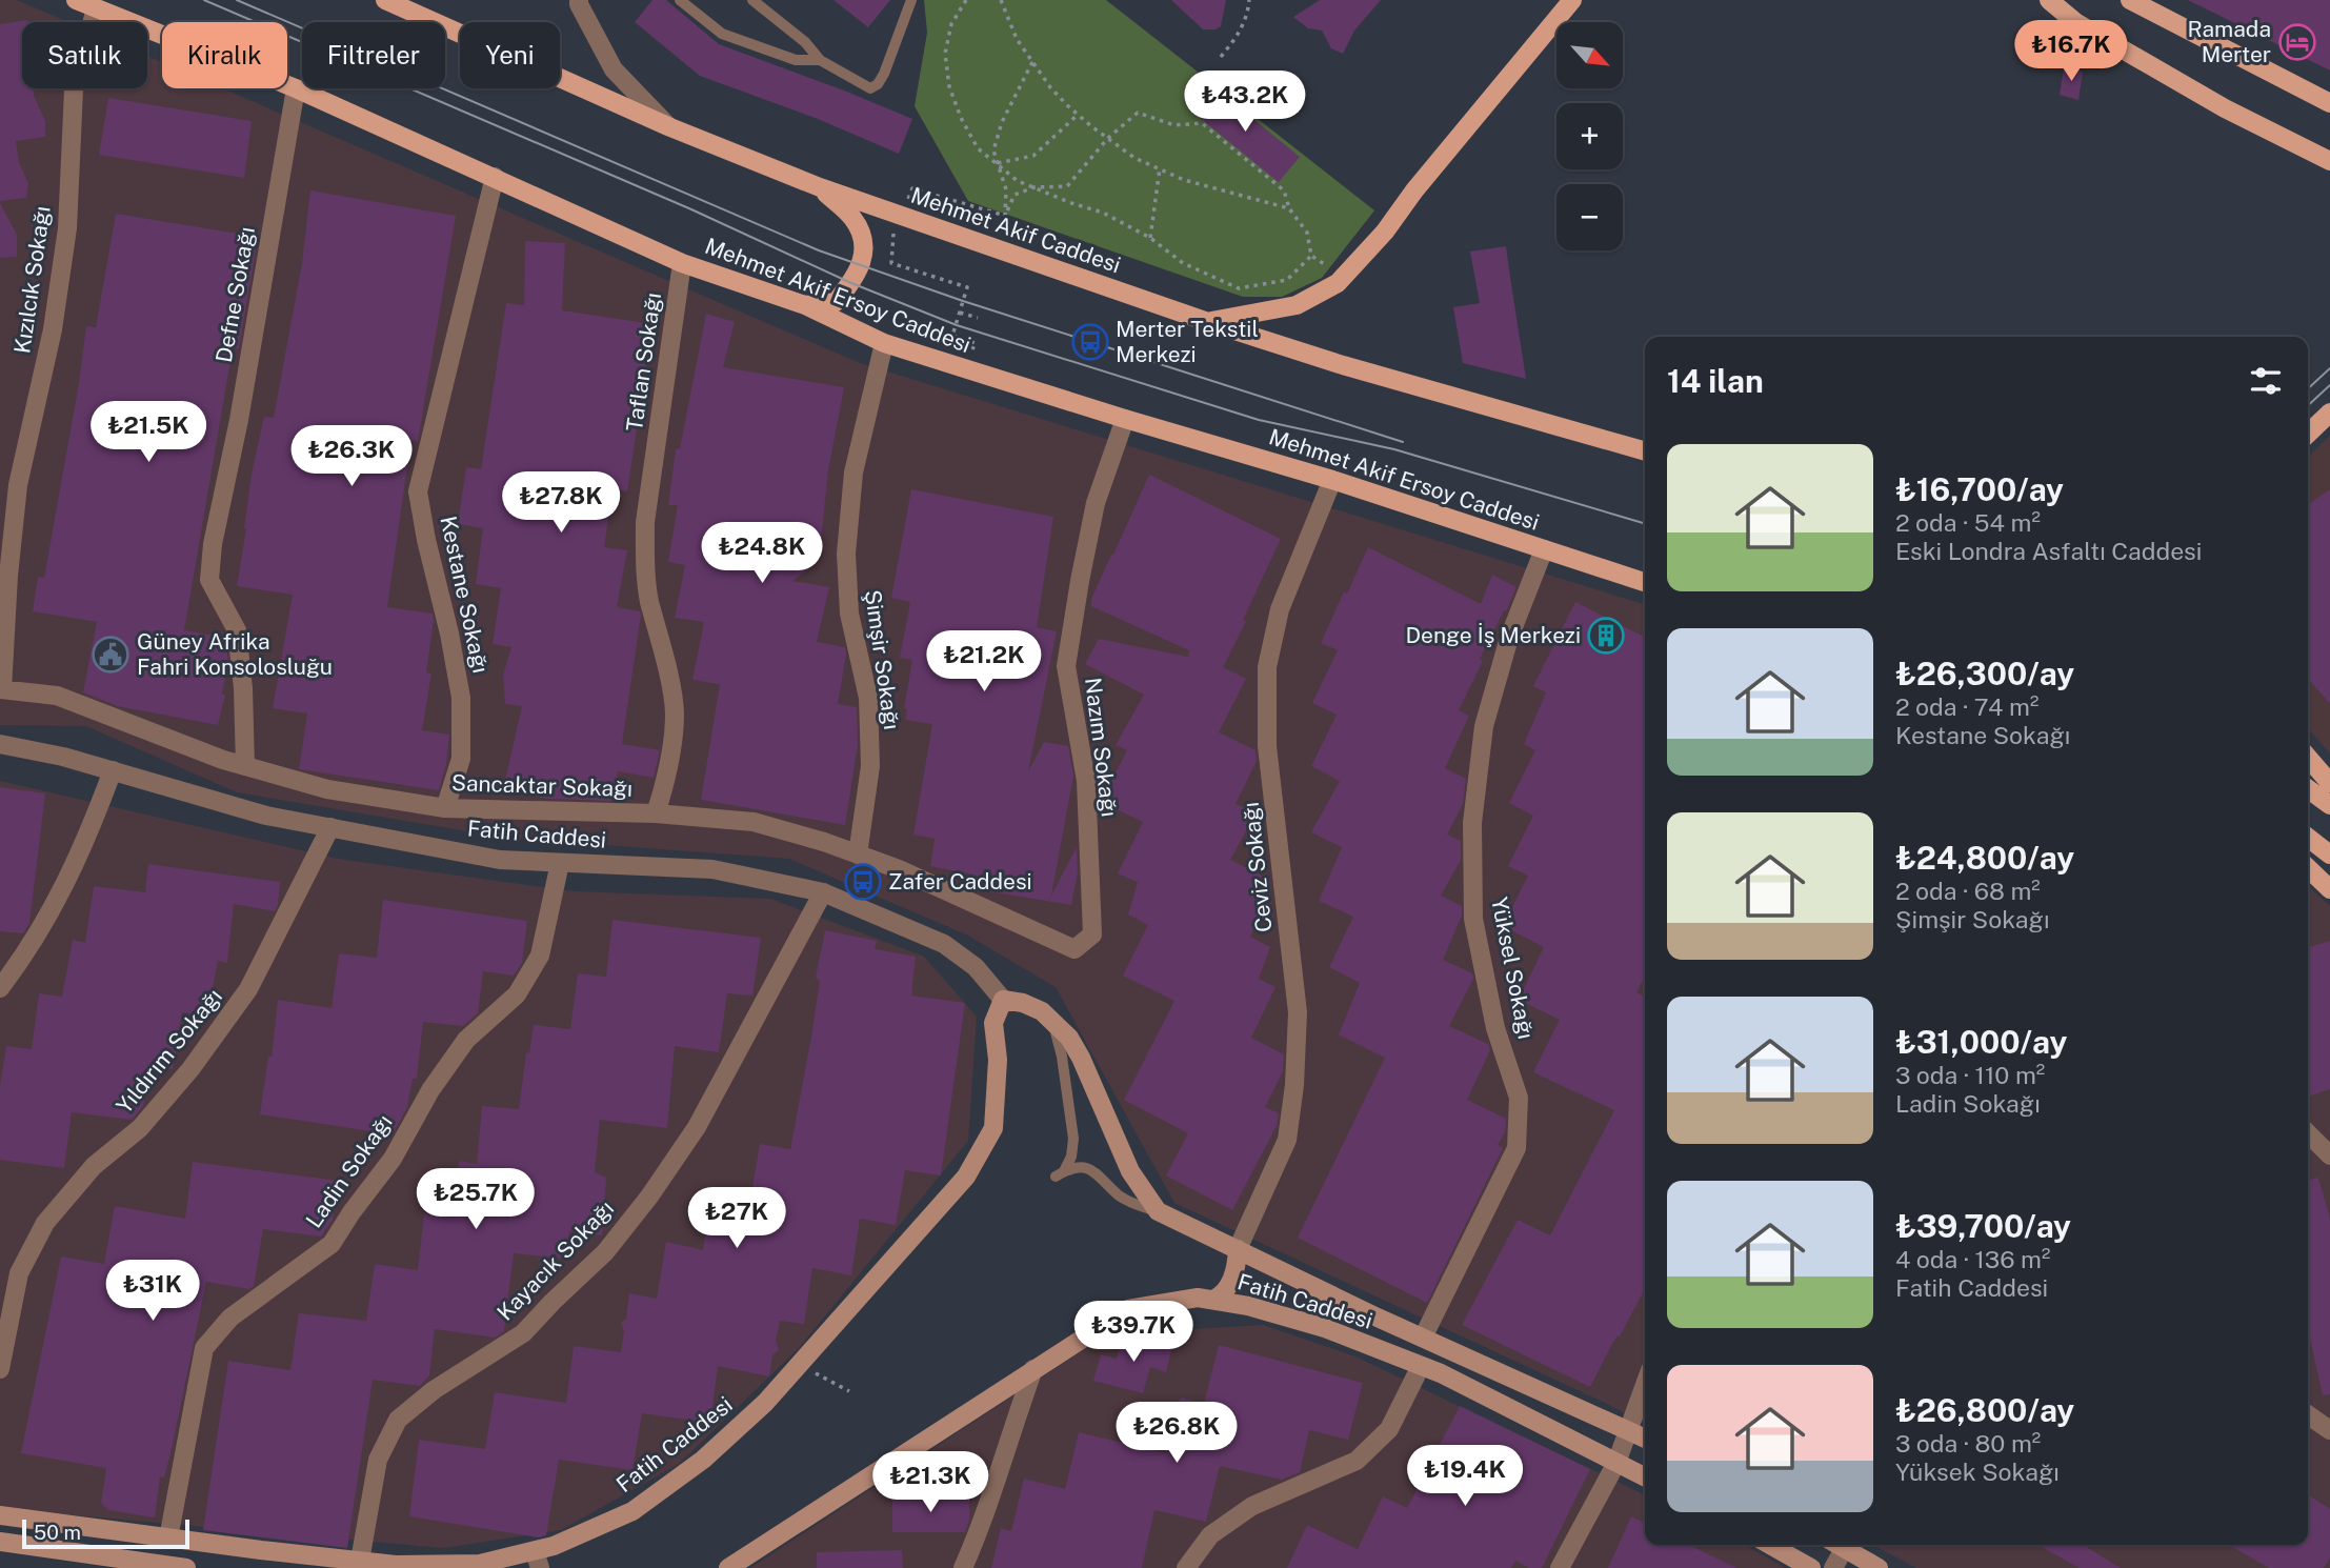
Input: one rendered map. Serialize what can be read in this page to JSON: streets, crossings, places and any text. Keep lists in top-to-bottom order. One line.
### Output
{"streets":{"main road":["Mehmet Akif Caddesi","Mehmet Akif Ersoy Caddesi","Fatih Caddesi"],"street":["Kızılcık Sokağı","Defne Sokağı","Taflan Sokağı","Kestane Sokağı","Şimşir Sokağı","Nazım Sokağı","Sancaktar Sokağı","Ceviz Sokağı","Yüksel Sokağı","Yıldırım Sokağı","Ladin Sokağı","Kayacık Sokağı"]},"crossings":[["Kızılcık Sokağı","Mehmet Akif Ersoy Caddesi"],["Kızılcık Sokağı","Sancaktar Sokağı"],["Defne Sokağı","Mehmet Akif Ersoy Caddesi"],["Defne Sokağı","Sancaktar Sokağı"],["Mehmet Akif Ersoy Caddesi","Taflan Sokağı"],["Mehmet Akif Ersoy Caddesi","Kestane Sokağı"],["Mehmet Akif Ersoy Caddesi","Şimşir Sokağı"],["Mehmet Akif Ersoy Caddesi","Nazım Sokağı"],["Mehmet Akif Ersoy Caddesi","Ceviz Sokağı"],["Mehmet Akif Ersoy Caddesi","Yüksel Sokağı"],["Taflan Sokağı","Sancaktar Sokağı"],["Kestane Sokağı","Sancaktar Sokağı"],["Şimşir Sokağı","Sancaktar Sokağı"],["Nazım Sokağı","Sancaktar Sokağı"],["Fatih Caddesi","Ceviz Sokağı"],["Fatih Caddesi","Yüksel Sokağı"],["Fatih Caddesi","Yıldırım Sokağı"],["Fatih Caddesi","Ladin Sokağı"],["Fatih Caddesi","Kayacık Sokağı"]],"places":{"hotel":["Ramada Merter"],"bus stop":["Merter Tekstil Merkezi","Zafer Caddesi"],"building":["Denge İş Merkezi"],"public building":["Güney Afrika Fahri Konsolosluğu"]},"scale_bar":"50 m","north":"bottom right","page":{"price":["₺16.7K","₺43.2K","₺21.5K","₺26.3K","₺27.8K","₺24.8K","₺21.2K","₺25.7K","₺27K","₺31K","₺39.7K","₺26.8K","₺19.4K","₺21.3K"],"map_buttons":["+","−"],"chip":["Satılık","Kiralık","Filtreler","Yeni"],"heading":"14 ilan","list":[{"name":"₺16,700/ay","note":"2 oda · 54 m² · Eski Londra Asfaltı Caddesi"},{"name":"₺26,300/ay","note":"2 oda · 74 m² · Kestane Sokağı"},{"name":"₺24,800/ay","note":"2 oda · 68 m² · Şimşir Sokağı"},{"name":"₺31,000/ay","note":"3 oda · 110 m² · Ladin Sokağı"},{"name":"₺39,700/ay","note":"4 oda · 136 m² · Fatih Caddesi"},{"name":"₺26,800/ay","note":"3 oda · 80 m² · Yüksek Sokağı"}],"scale":"50 m"}}
